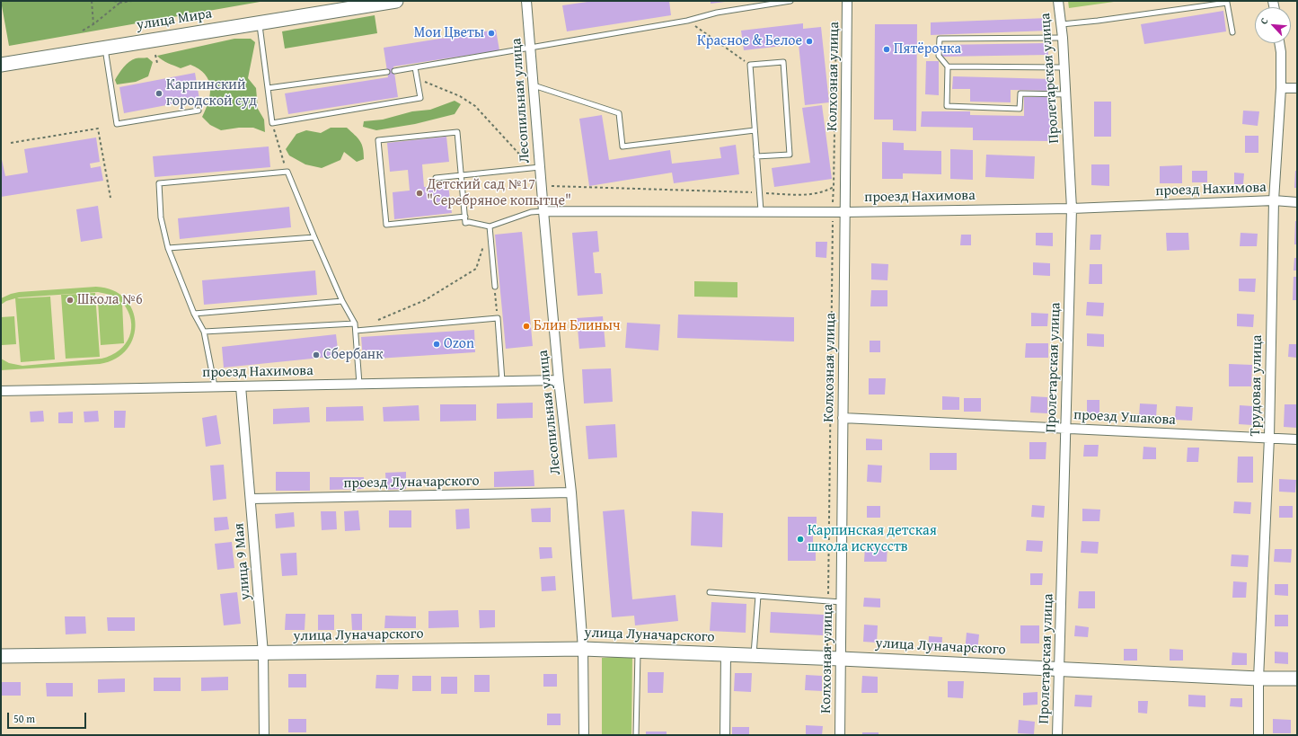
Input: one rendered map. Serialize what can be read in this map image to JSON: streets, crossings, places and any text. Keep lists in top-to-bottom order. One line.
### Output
{"streets":{"street":["улица Мира","Колхозная улица","Пролетарская улица","Лесопильная улица","проезд Нахимова","Трудовая улица","проезд Ушакова","проезд Луначарского","улица 9 Мая","улица Луначарского"]},"crossings":[["Колхозная улица","проезд Нахимова"],["Колхозная улица","проезд Ушакова"],["Колхозная улица","улица Луначарского"],["Пролетарская улица","проезд Нахимова"],["Пролетарская улица","проезд Ушакова"],["Пролетарская улица","улица Луначарского"],["Лесопильная улица","проезд Нахимова"],["Лесопильная улица","проезд Луначарского"],["Лесопильная улица","улица Луначарского"],["проезд Нахимова","Трудовая улица"],["проезд Нахимова","улица 9 Мая"],["Трудовая улица","проезд Ушакова"],["Трудовая улица","улица Луначарского"],["проезд Луначарского","улица 9 Мая"],["улица 9 Мая","улица Луначарского"]],"places":["Мои Цветы","Красное & Белое","Пятёрочка","Карпинский городской суд","Детский сад №17 \"Серебряное копытце\"","Школа №6","Блин Блиныч","Ozon","Сбербанк","Карпинская детская школа искусств"],"scale_bar":"50 m","north":"top left"}
